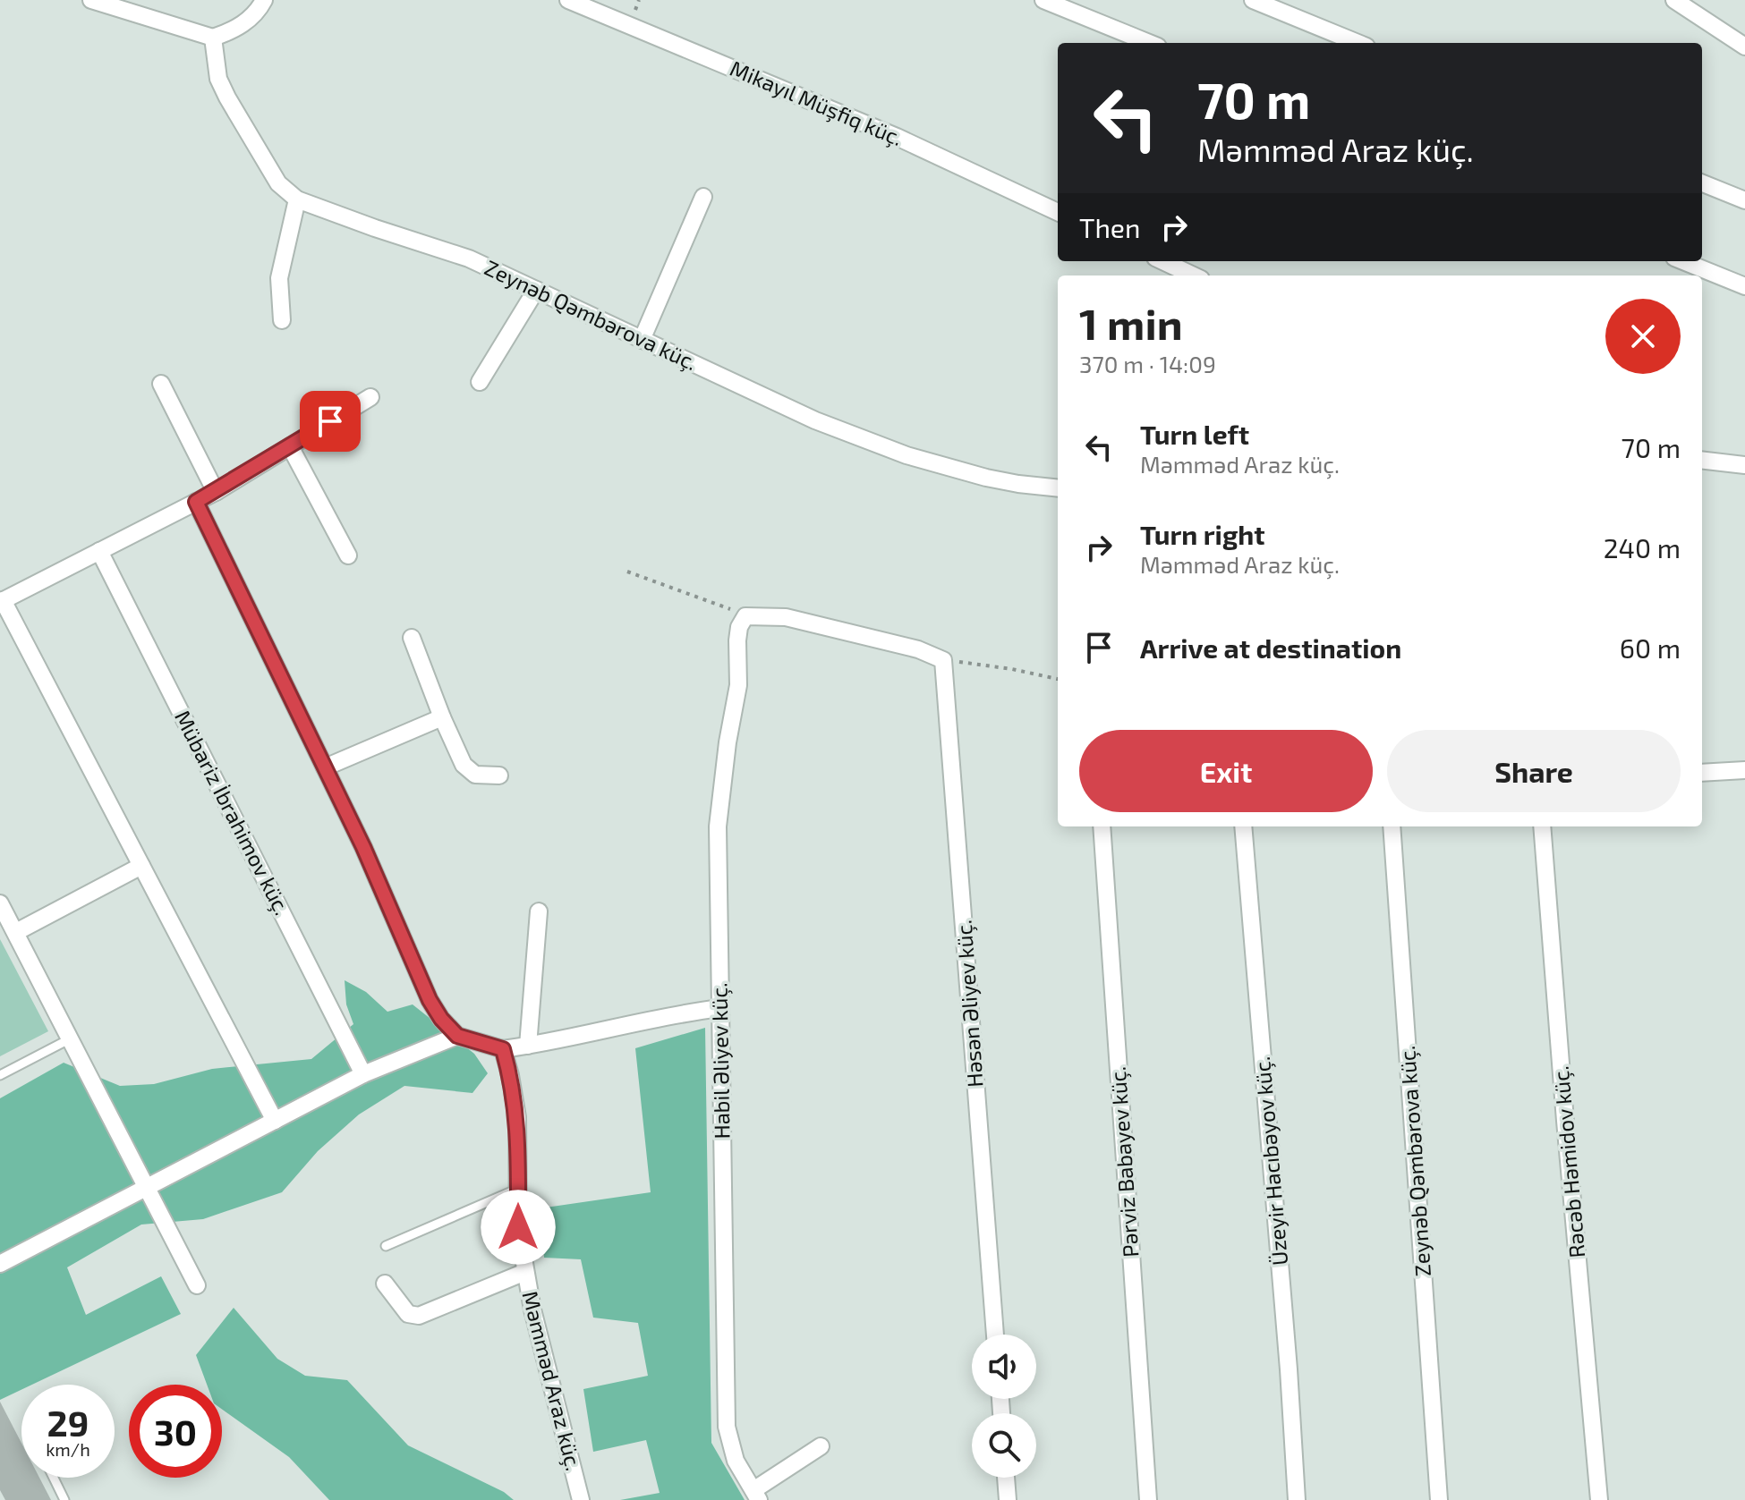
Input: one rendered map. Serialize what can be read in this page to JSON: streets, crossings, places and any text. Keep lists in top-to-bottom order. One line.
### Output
{"streets":{"street":["Mikayıl Müşfiq küç.","Zeynəb Qəmbərova küç.","Mübariz İbrahimov küç.","Həsən Əliyev küç.","Habil Əliyev küç.","Üzeyir Hacıbəyov küç.","Pərviz Babayev küç.","Rəcəb Həmidov küç.","Məmməd Araz küç."]},"page":{"turn":["70 m","Məmməd Araz küç."],"then":"Then","heading":["1 min","370 m · 14:09"],"list":[{"name":"Turn left","note":"Məmməd Araz küç.","value":"70 m"},{"name":"Turn right","note":"Məmməd Araz küç.","value":"240 m"},{"name":"Arrive at destination","value":"60 m"}],"buttons":["Exit","Share"],"speed":"29 km/h","limit":"30"}}
